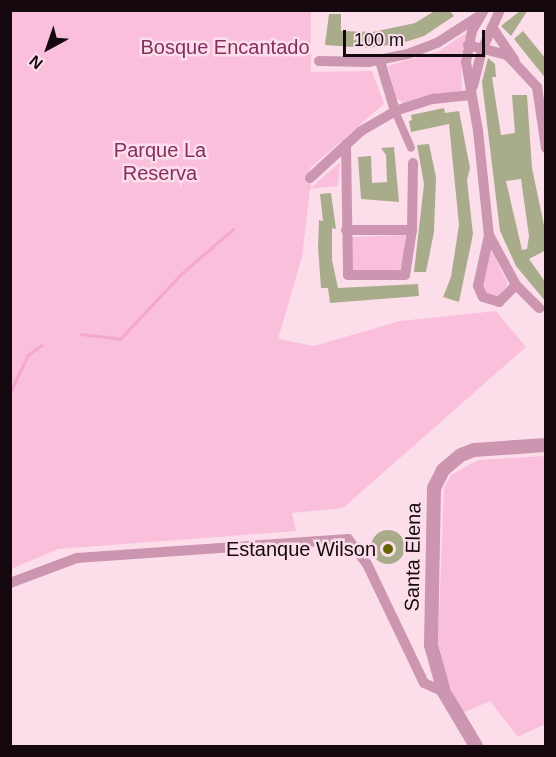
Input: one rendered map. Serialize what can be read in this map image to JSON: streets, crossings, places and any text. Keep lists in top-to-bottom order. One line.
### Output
{"streets":{"street":["Santa Elena"]},"parks":["Bosque Encantado","Parque La Reserva"],"places":["Estanque Wilson"],"scale_bar":"100 m","north":"bottom left"}
